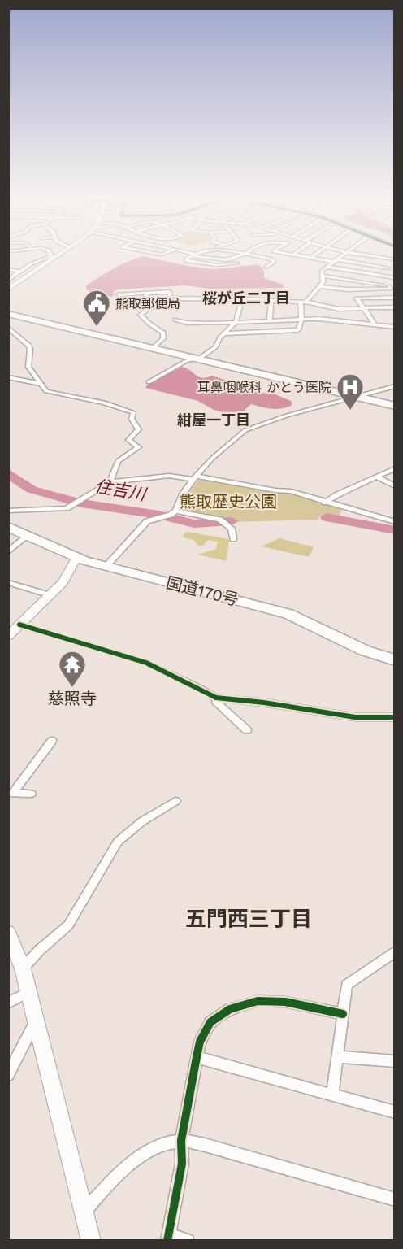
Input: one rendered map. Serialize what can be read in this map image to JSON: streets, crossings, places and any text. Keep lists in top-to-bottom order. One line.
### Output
{"streets":{"highway":["国道170号"]},"districts":["桜が丘二丁目","紺屋一丁目","五門西三丁目"],"water":["住吉川"],"parks":["熊取歴史公園"],"places":{"public building":["熊取郵便局"],"hospital":["耳鼻咽喉科 かとう医院"],"temple":["慈照寺"]}}
